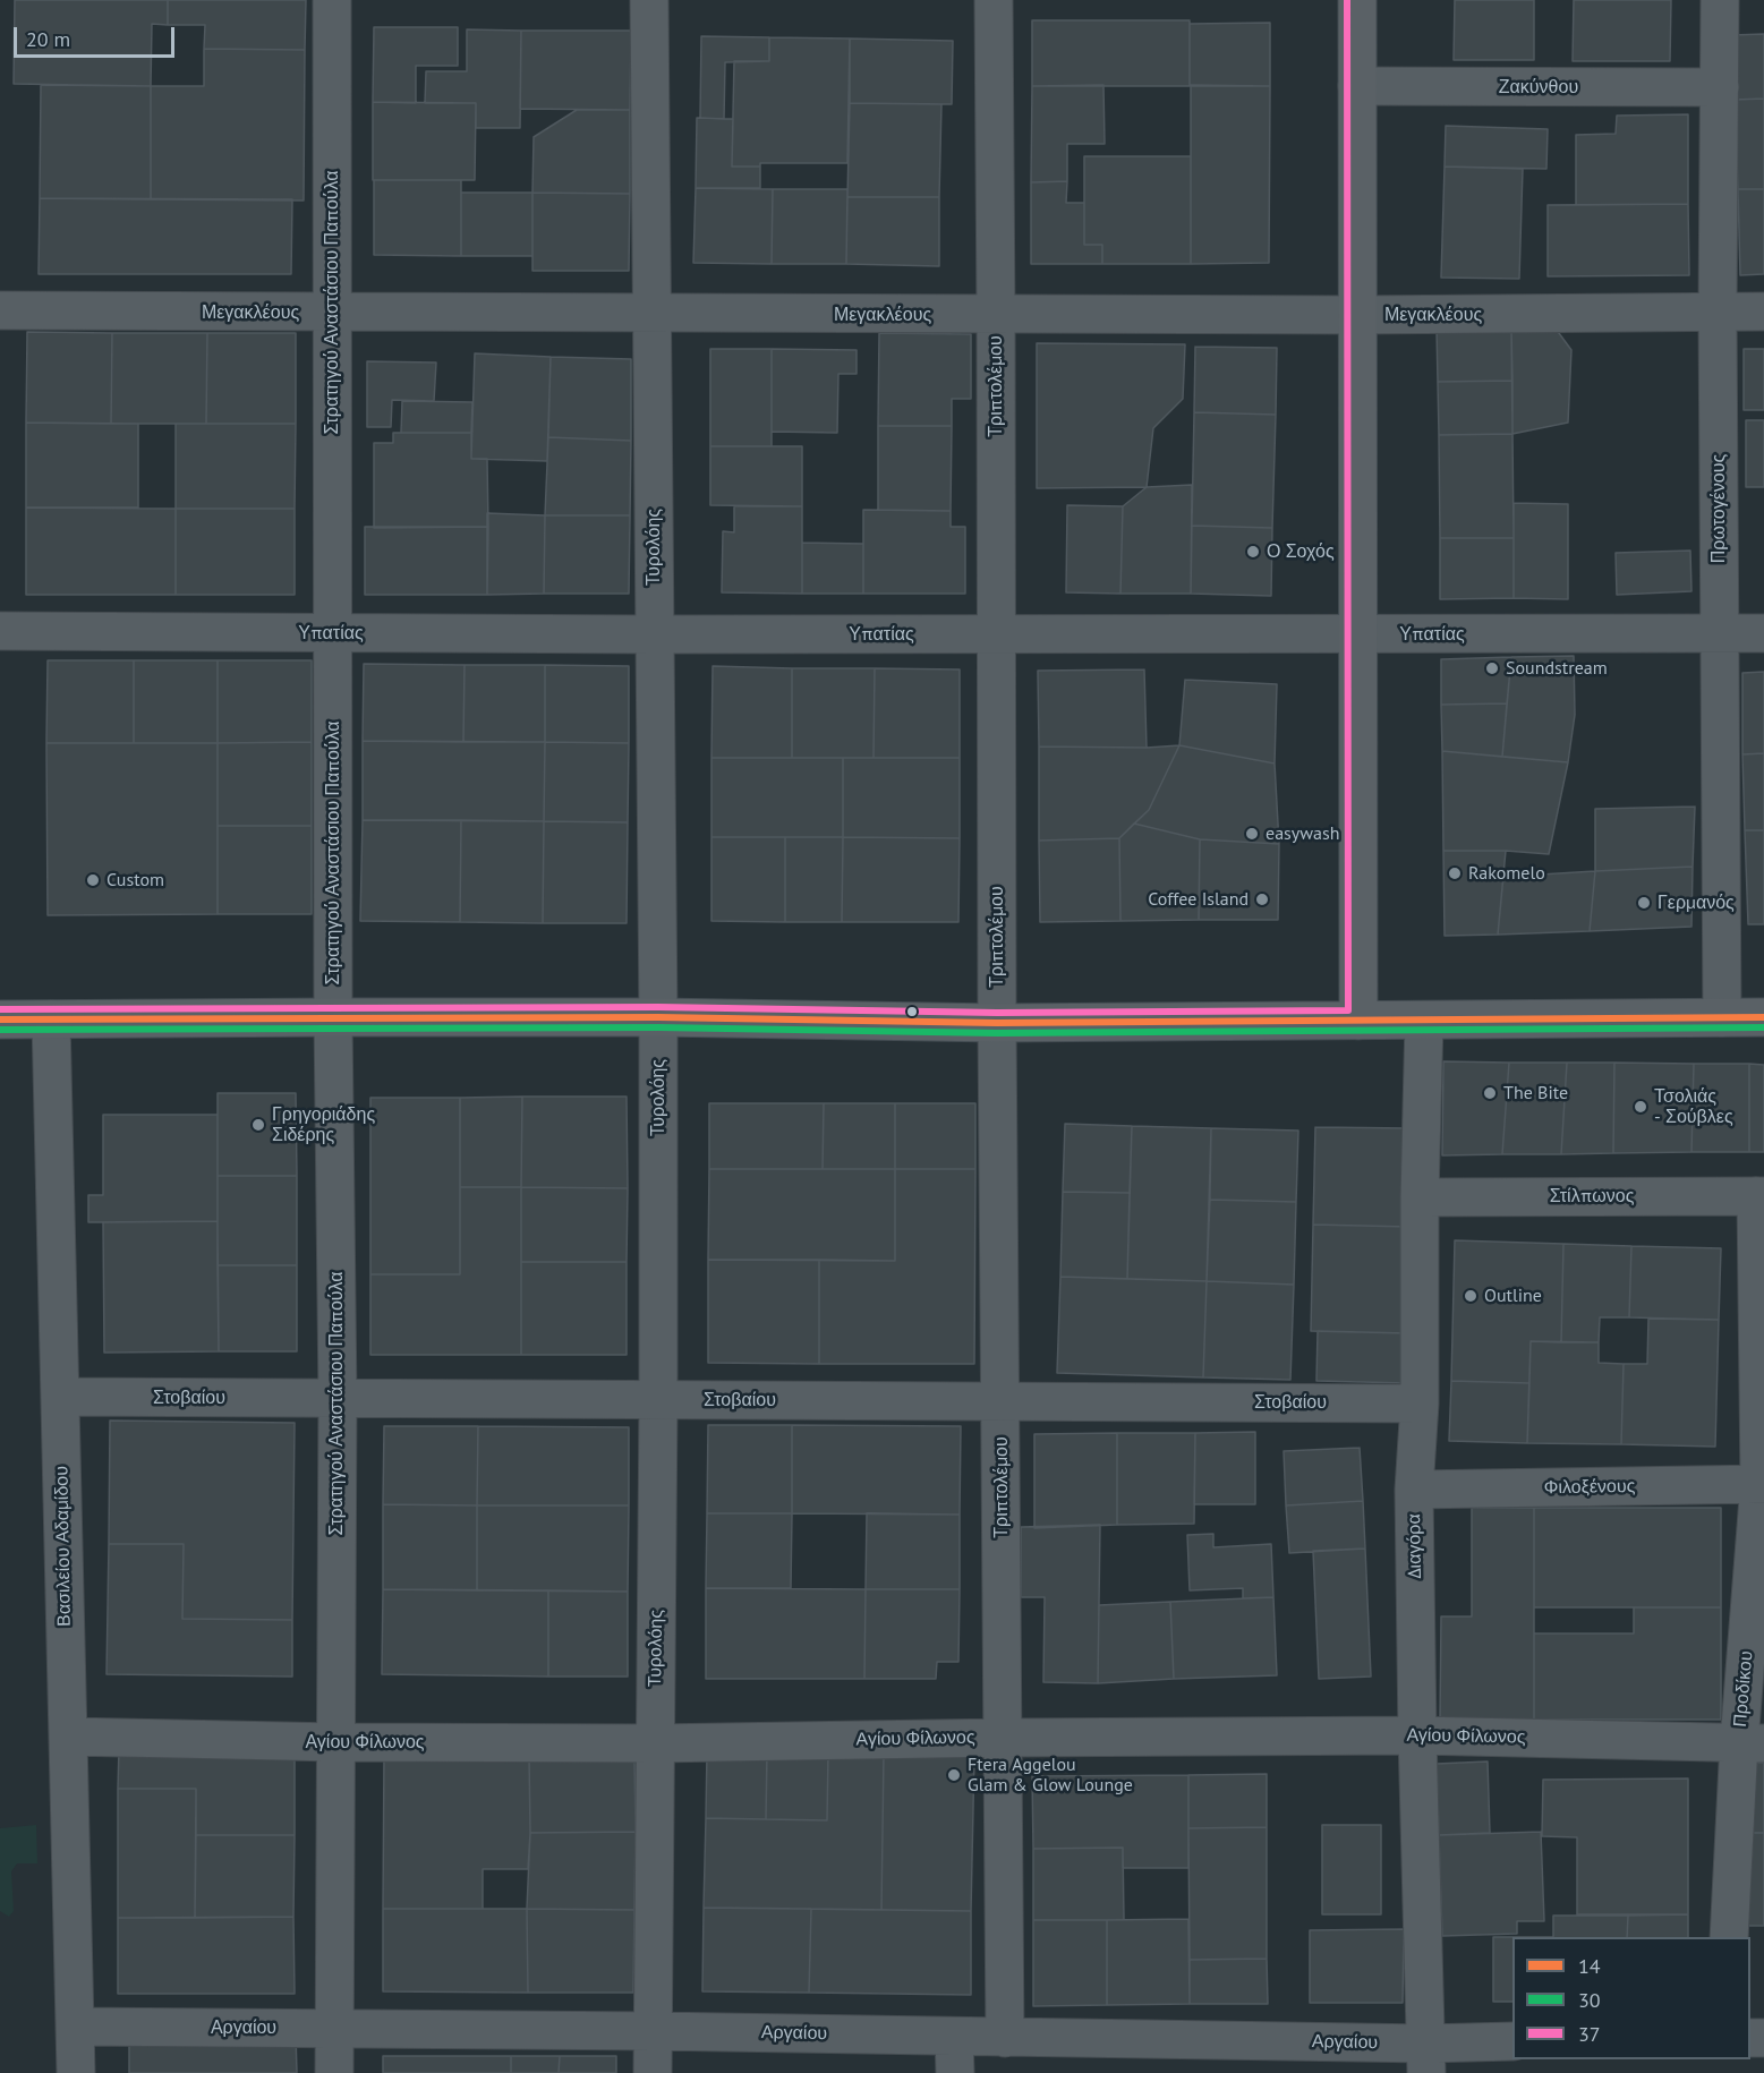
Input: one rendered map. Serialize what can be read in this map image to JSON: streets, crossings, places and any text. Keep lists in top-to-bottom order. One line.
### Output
{"streets":{"street":["Ζακύνθου","Στρατηγού Αναστάσιου Παπούλα","Μεγακλέους","Τριπτολέμου","Πρωτογένους","Τυρολόης","Υπατίας","Στίλπωνος","Στοβαίου","Φιλοξένους","Βασιλείου Αδαμίδου","Διαγόρα","Προδίκου","Αγίου Φίλωνος","Αργαίου"]},"crossings":[["Ζακύνθου","Πρωτογένους"],["Στρατηγού Αναστάσιου Παπούλα","Μεγακλέους"],["Στρατηγού Αναστάσιου Παπούλα","Υπατίας"],["Στρατηγού Αναστάσιου Παπούλα","Στοβαίου"],["Στρατηγού Αναστάσιου Παπούλα","Αγίου Φίλωνος"],["Στρατηγού Αναστάσιου Παπούλα","Αργαίου"],["Μεγακλέους","Τριπτολέμου"],["Μεγακλέους","Πρωτογένους"],["Μεγακλέους","Τυρολόης"],["Τριπτολέμου","Υπατίας"],["Τριπτολέμου","Στοβαίου"],["Τριπτολέμου","Αγίου Φίλωνος"],["Τριπτολέμου","Αργαίου"],["Πρωτογένους","Υπατίας"],["Τυρολόης","Υπατίας"],["Τυρολόης","Στοβαίου"],["Τυρολόης","Αγίου Φίλωνος"],["Τυρολόης","Αργαίου"],["Στίλπωνος","Διαγόρα"],["Στίλπωνος","Προδίκου"],["Στοβαίου","Βασιλείου Αδαμίδου"],["Στοβαίου","Διαγόρα"],["Φιλοξένους","Διαγόρα"],["Φιλοξένους","Προδίκου"],["Βασιλείου Αδαμίδου","Αγίου Φίλωνος"],["Βασιλείου Αδαμίδου","Αργαίου"],["Διαγόρα","Αγίου Φίλωνος"],["Διαγόρα","Αργαίου"],["Προδίκου","Αγίου Φίλωνος"]],"places":["Ο Σοχός","Soundstream","easywash","Rakomelo","Custom","Coffee Island","Γερμανός","The Bite","Τσολιάς - Σούβλες","Γρηγοριάδης Σιδέρης","Outline","Ftera Aggelou Glam & Glow Lounge"],"lines":["transit line 37","transit line 14","transit line 30"],"legend":["14","30","37"],"scale_bar":"20 m"}
